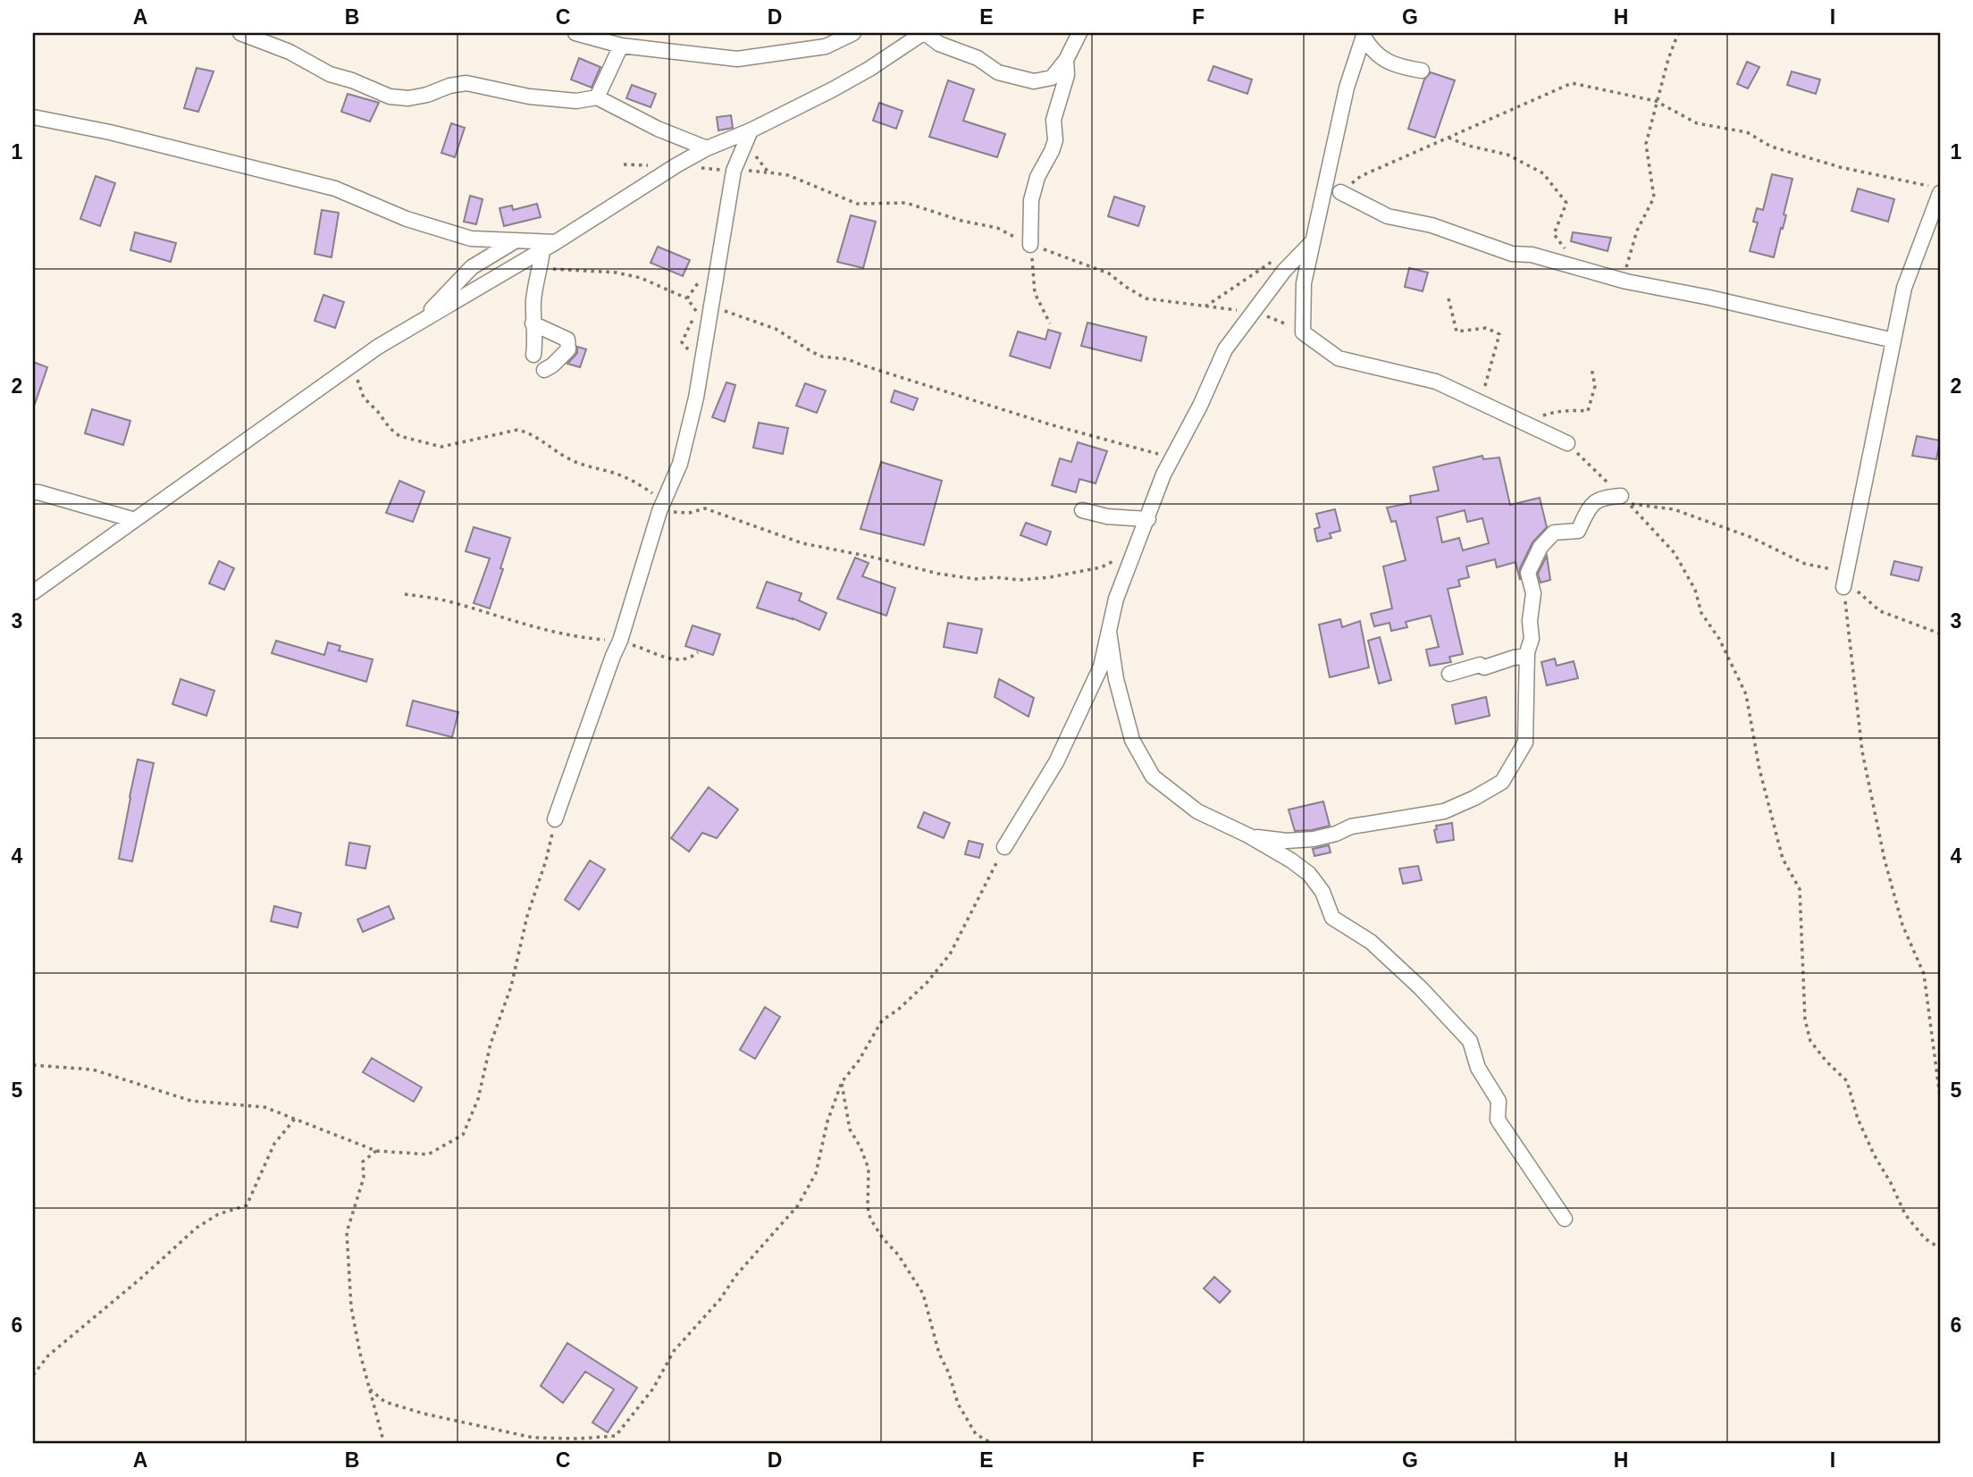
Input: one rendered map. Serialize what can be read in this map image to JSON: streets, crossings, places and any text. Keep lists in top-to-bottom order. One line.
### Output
{"grid":{"columns":["A","B","C","D","E","F","G","H","I"],"rows":["1","2","3","4","5","6"]}}
